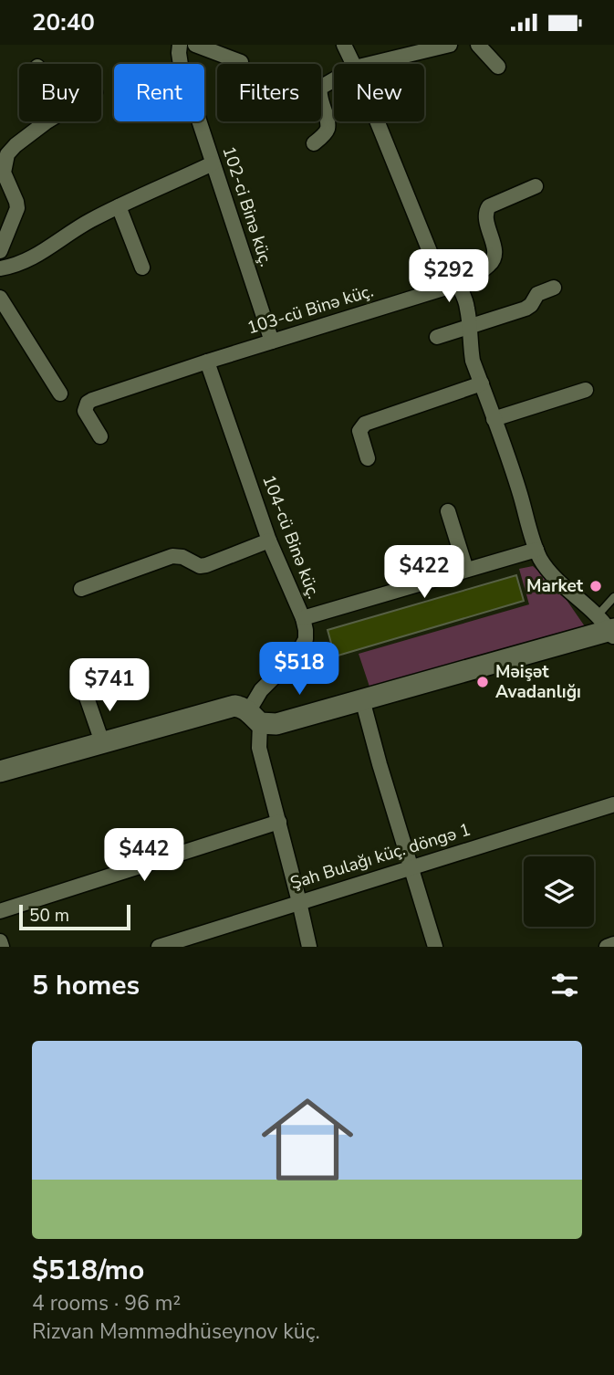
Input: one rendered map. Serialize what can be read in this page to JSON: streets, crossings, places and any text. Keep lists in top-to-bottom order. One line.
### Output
{"streets":{"street":["102-ci Binə küç.","103-cü Binə küç.","104-cü Binə küç.","Şah Bulağı küç. döngə 1"]},"crossings":[["102-ci Binə küç.","103-cü Binə küç."],["103-cü Binə küç.","104-cü Binə küç."]],"places":["Market","Məişət Avadanlığı"],"scale_bar":"50 m","page":{"status":"20:40","chip":["Buy","Rent","Filters","New"],"price":["$292","$422","$518","$741","$442"],"scale":"50 m","heading":"5 homes","list":[{"name":"$518/mo","note":"4 rooms · 96 m² · Rizvan Məmmədhüseynov küç."}]}}
